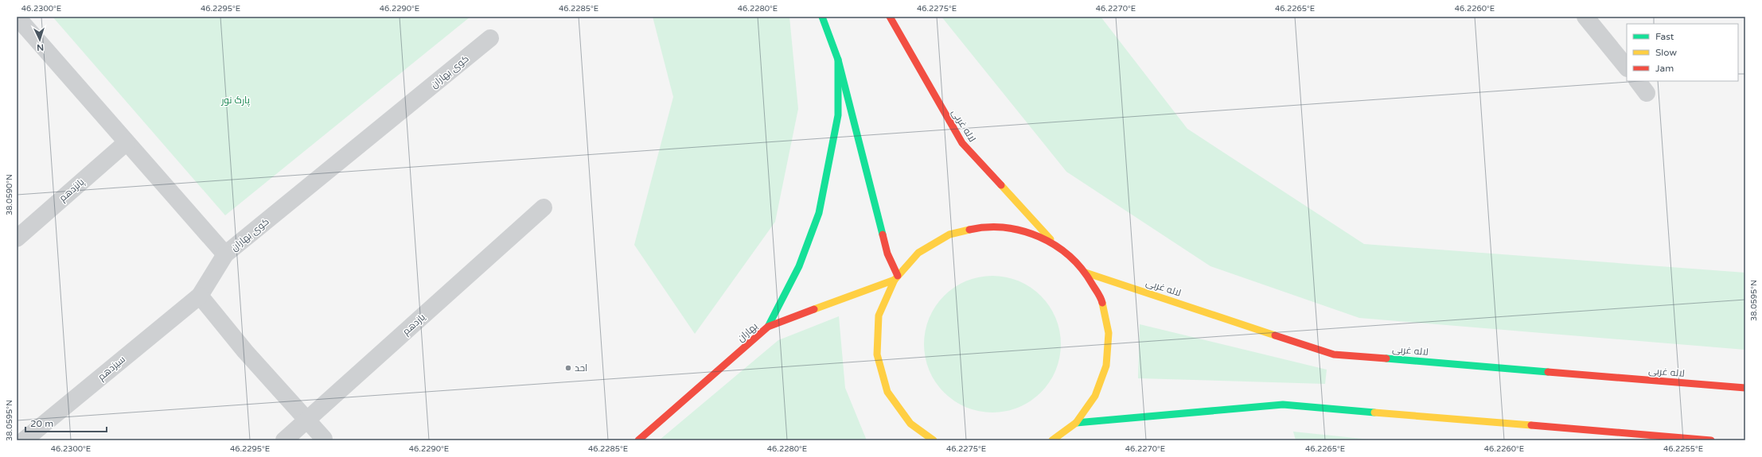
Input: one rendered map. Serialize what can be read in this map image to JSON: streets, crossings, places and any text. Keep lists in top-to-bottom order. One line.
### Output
{"streets":{"main road":["لاله غربی","بهاران"],"street":["کوی بهاران","پانزدهم","یازدهم","سیزدهم"]},"crossings":[["کوی بهاران","پانزدهم"],["کوی بهاران","سیزدهم"]],"parks":["پارک نور"],"places":["احد"],"legend":["Fast","Slow","Jam"],"scale_bar":"20 m","north":"bottom","coordinates":["46.2300°E","46.2295°E","46.2290°E","46.2285°E","46.2280°E","46.2275°E","46.2270°E","46.2265°E","46.2260°E","38.0590°N","38.0595°N","46.2255°E"]}
